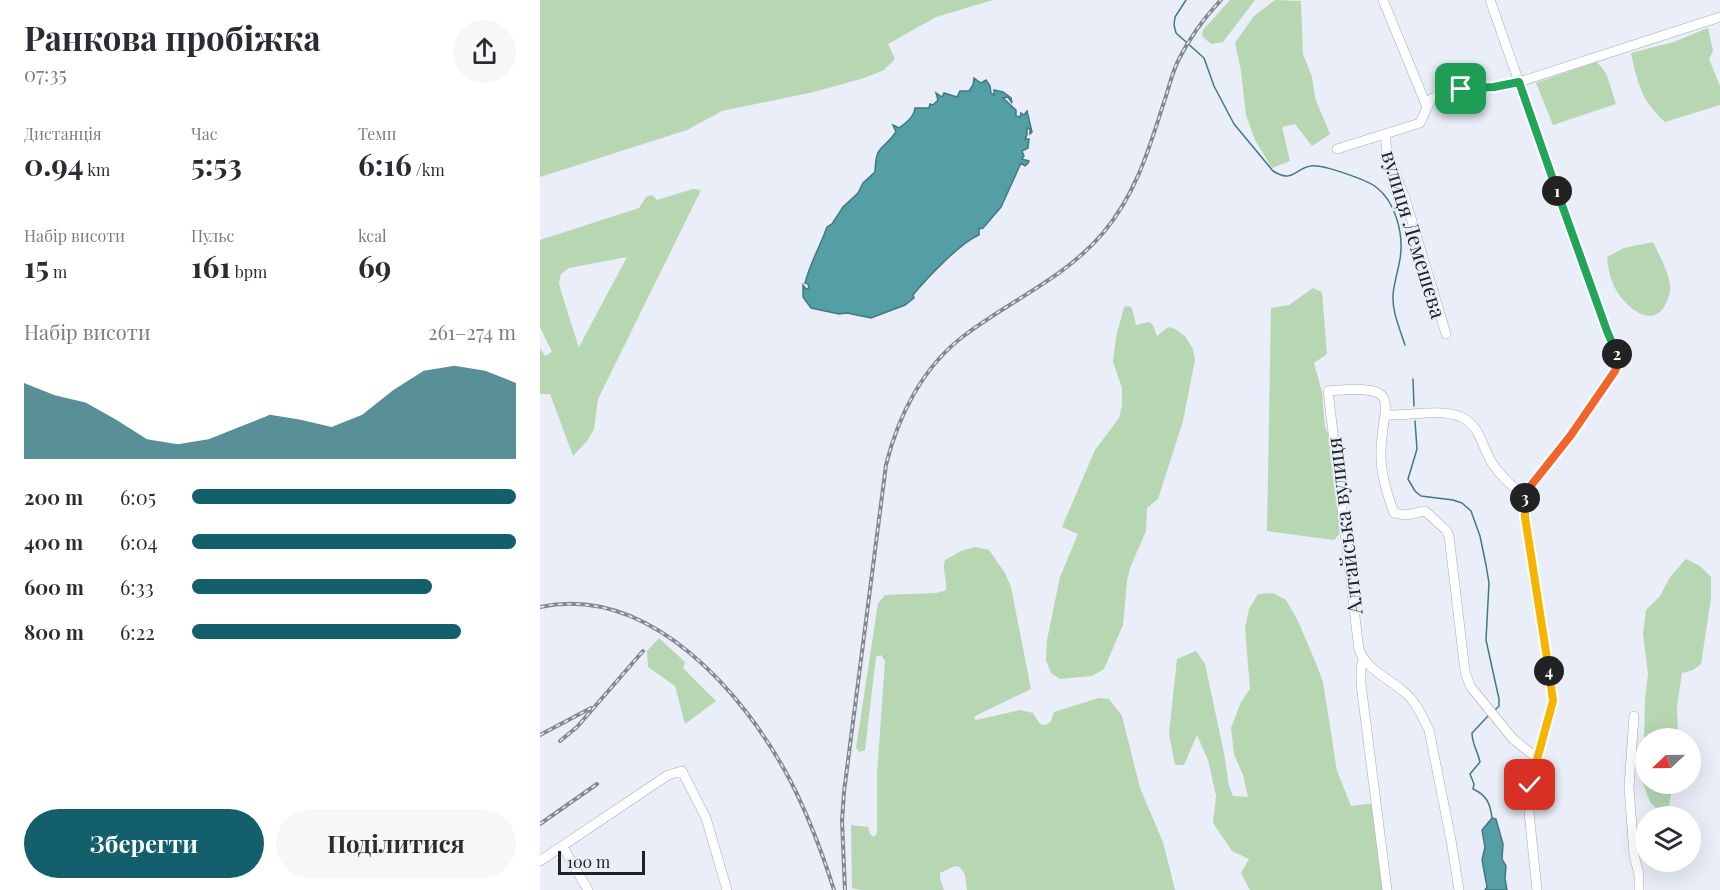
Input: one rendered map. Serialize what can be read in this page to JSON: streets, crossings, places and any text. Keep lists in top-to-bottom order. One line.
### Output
{"streets":{"street":["вулиця Лемешєва","Алтайська вулиця"]},"scale_bar":"100 m","north":"left","page":{"heading":["Ранкова пробіжка","07:35"],"stats":[["Дистанція","0.94 km"],["Час","5:53"],["Темп","6:16 /km"],["Набір висоти","15 m"],["Пульс","161 bpm"],["kcal","69"]],"pins":["1","2","3","4"],"chart":["Набір висоти","261–274 m"],"list":[{"name":"200 m","note":"6:05"},{"name":"400 m","note":"6:04"},{"name":"600 m","note":"6:33"},{"name":"800 m","note":"6:22"}],"buttons":["Зберегти","Поділитися"],"scale":"100 m"}}
